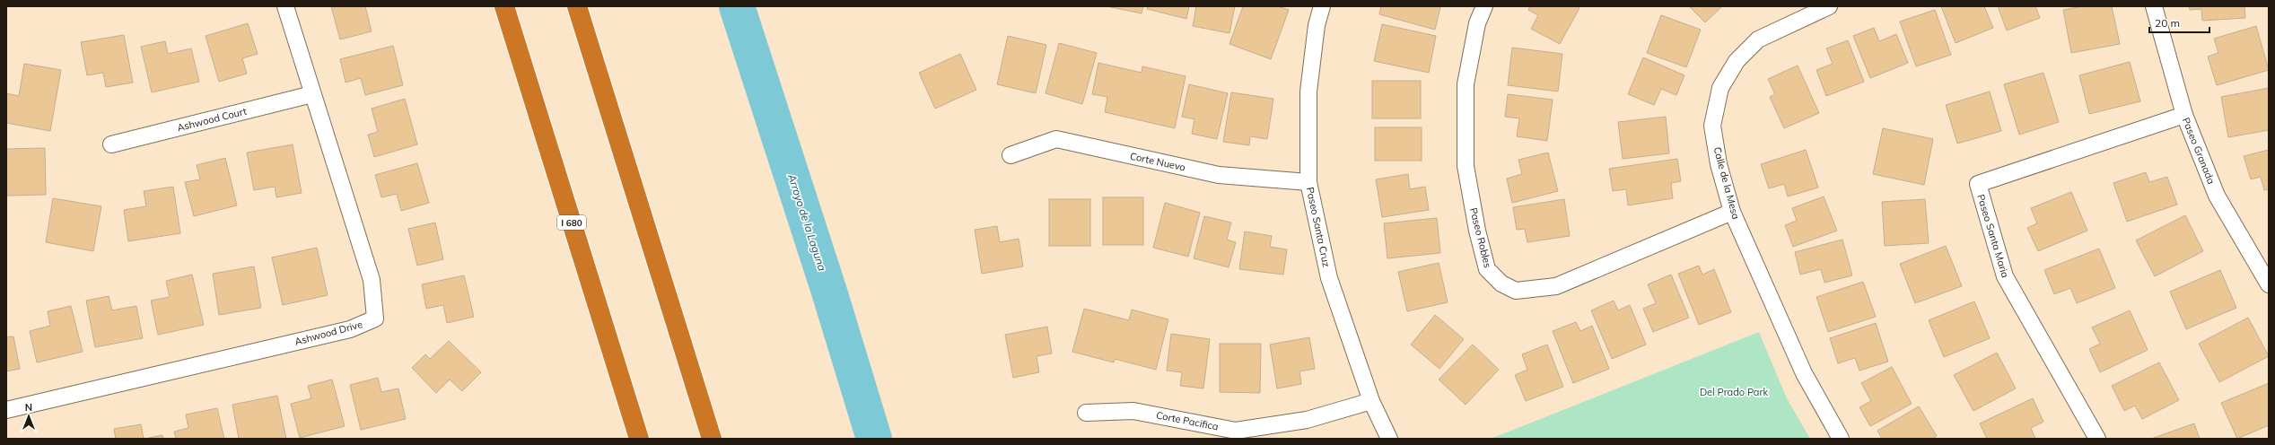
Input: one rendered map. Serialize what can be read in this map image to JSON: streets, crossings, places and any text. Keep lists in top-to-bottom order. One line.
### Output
{"streets":{"highway":["I 680"],"street":["Ashwood Court","Paseo Granada","Corte Nuevo","Calle de la Mesa","Paseo Santa Cruz","Paseo Santa Maria","Paseo Robles","Ashwood Drive","Corte Pacifica"]},"crossings":[["Ashwood Court","Ashwood Drive"],["Paseo Granada","Paseo Santa Maria"],["Corte Nuevo","Paseo Santa Cruz"],["Calle de la Mesa","Paseo Robles"],["Paseo Santa Cruz","Corte Pacifica"]],"water":["Arroyo de la Laguna"],"parks":["Del Prado Park"],"scale_bar":"20 m","north":"top"}
